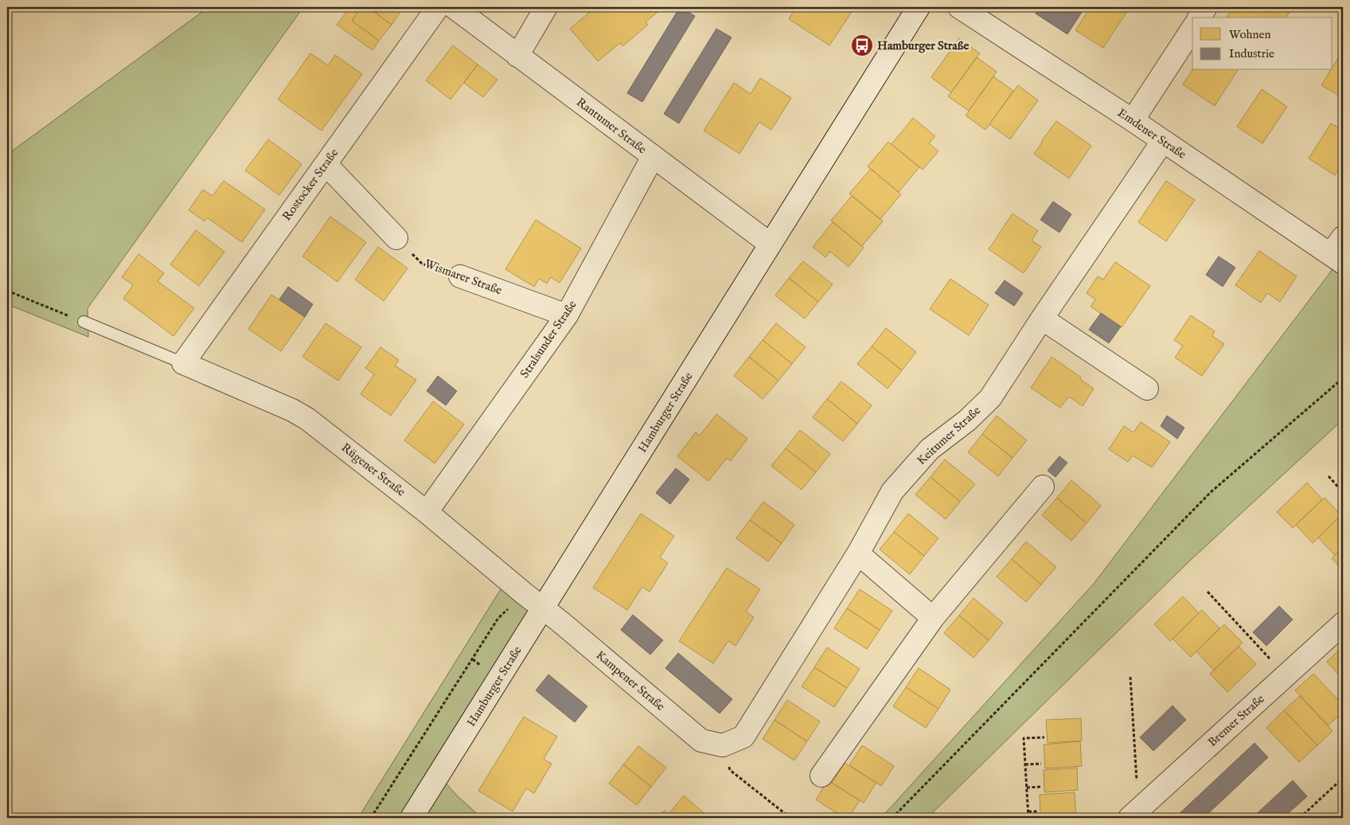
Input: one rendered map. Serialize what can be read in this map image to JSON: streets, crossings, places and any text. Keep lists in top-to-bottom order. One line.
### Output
{"streets":{"street":["Rantumer Straße","Emdener Straße","Rostocker Straße","Wismarer Straße","Stralsunder Straße","Hamburger Straße","Keitumer Straße","Rügener Straße","Kampener Straße","Bremer Straße"]},"crossings":[["Rantumer Straße","Stralsunder Straße"],["Rantumer Straße","Hamburger Straße"],["Emdener Straße","Keitumer Straße"],["Rostocker Straße","Rügener Straße"],["Wismarer Straße","Stralsunder Straße"],["Stralsunder Straße","Rügener Straße"],["Hamburger Straße","Rügener Straße"],["Hamburger Straße","Kampener Straße"],["Keitumer Straße","Kampener Straße"],["Rügener Straße","Kampener Straße"]],"places":{"bus stop":["Hamburger Straße"]},"legend":["Wohnen","Industrie"]}
